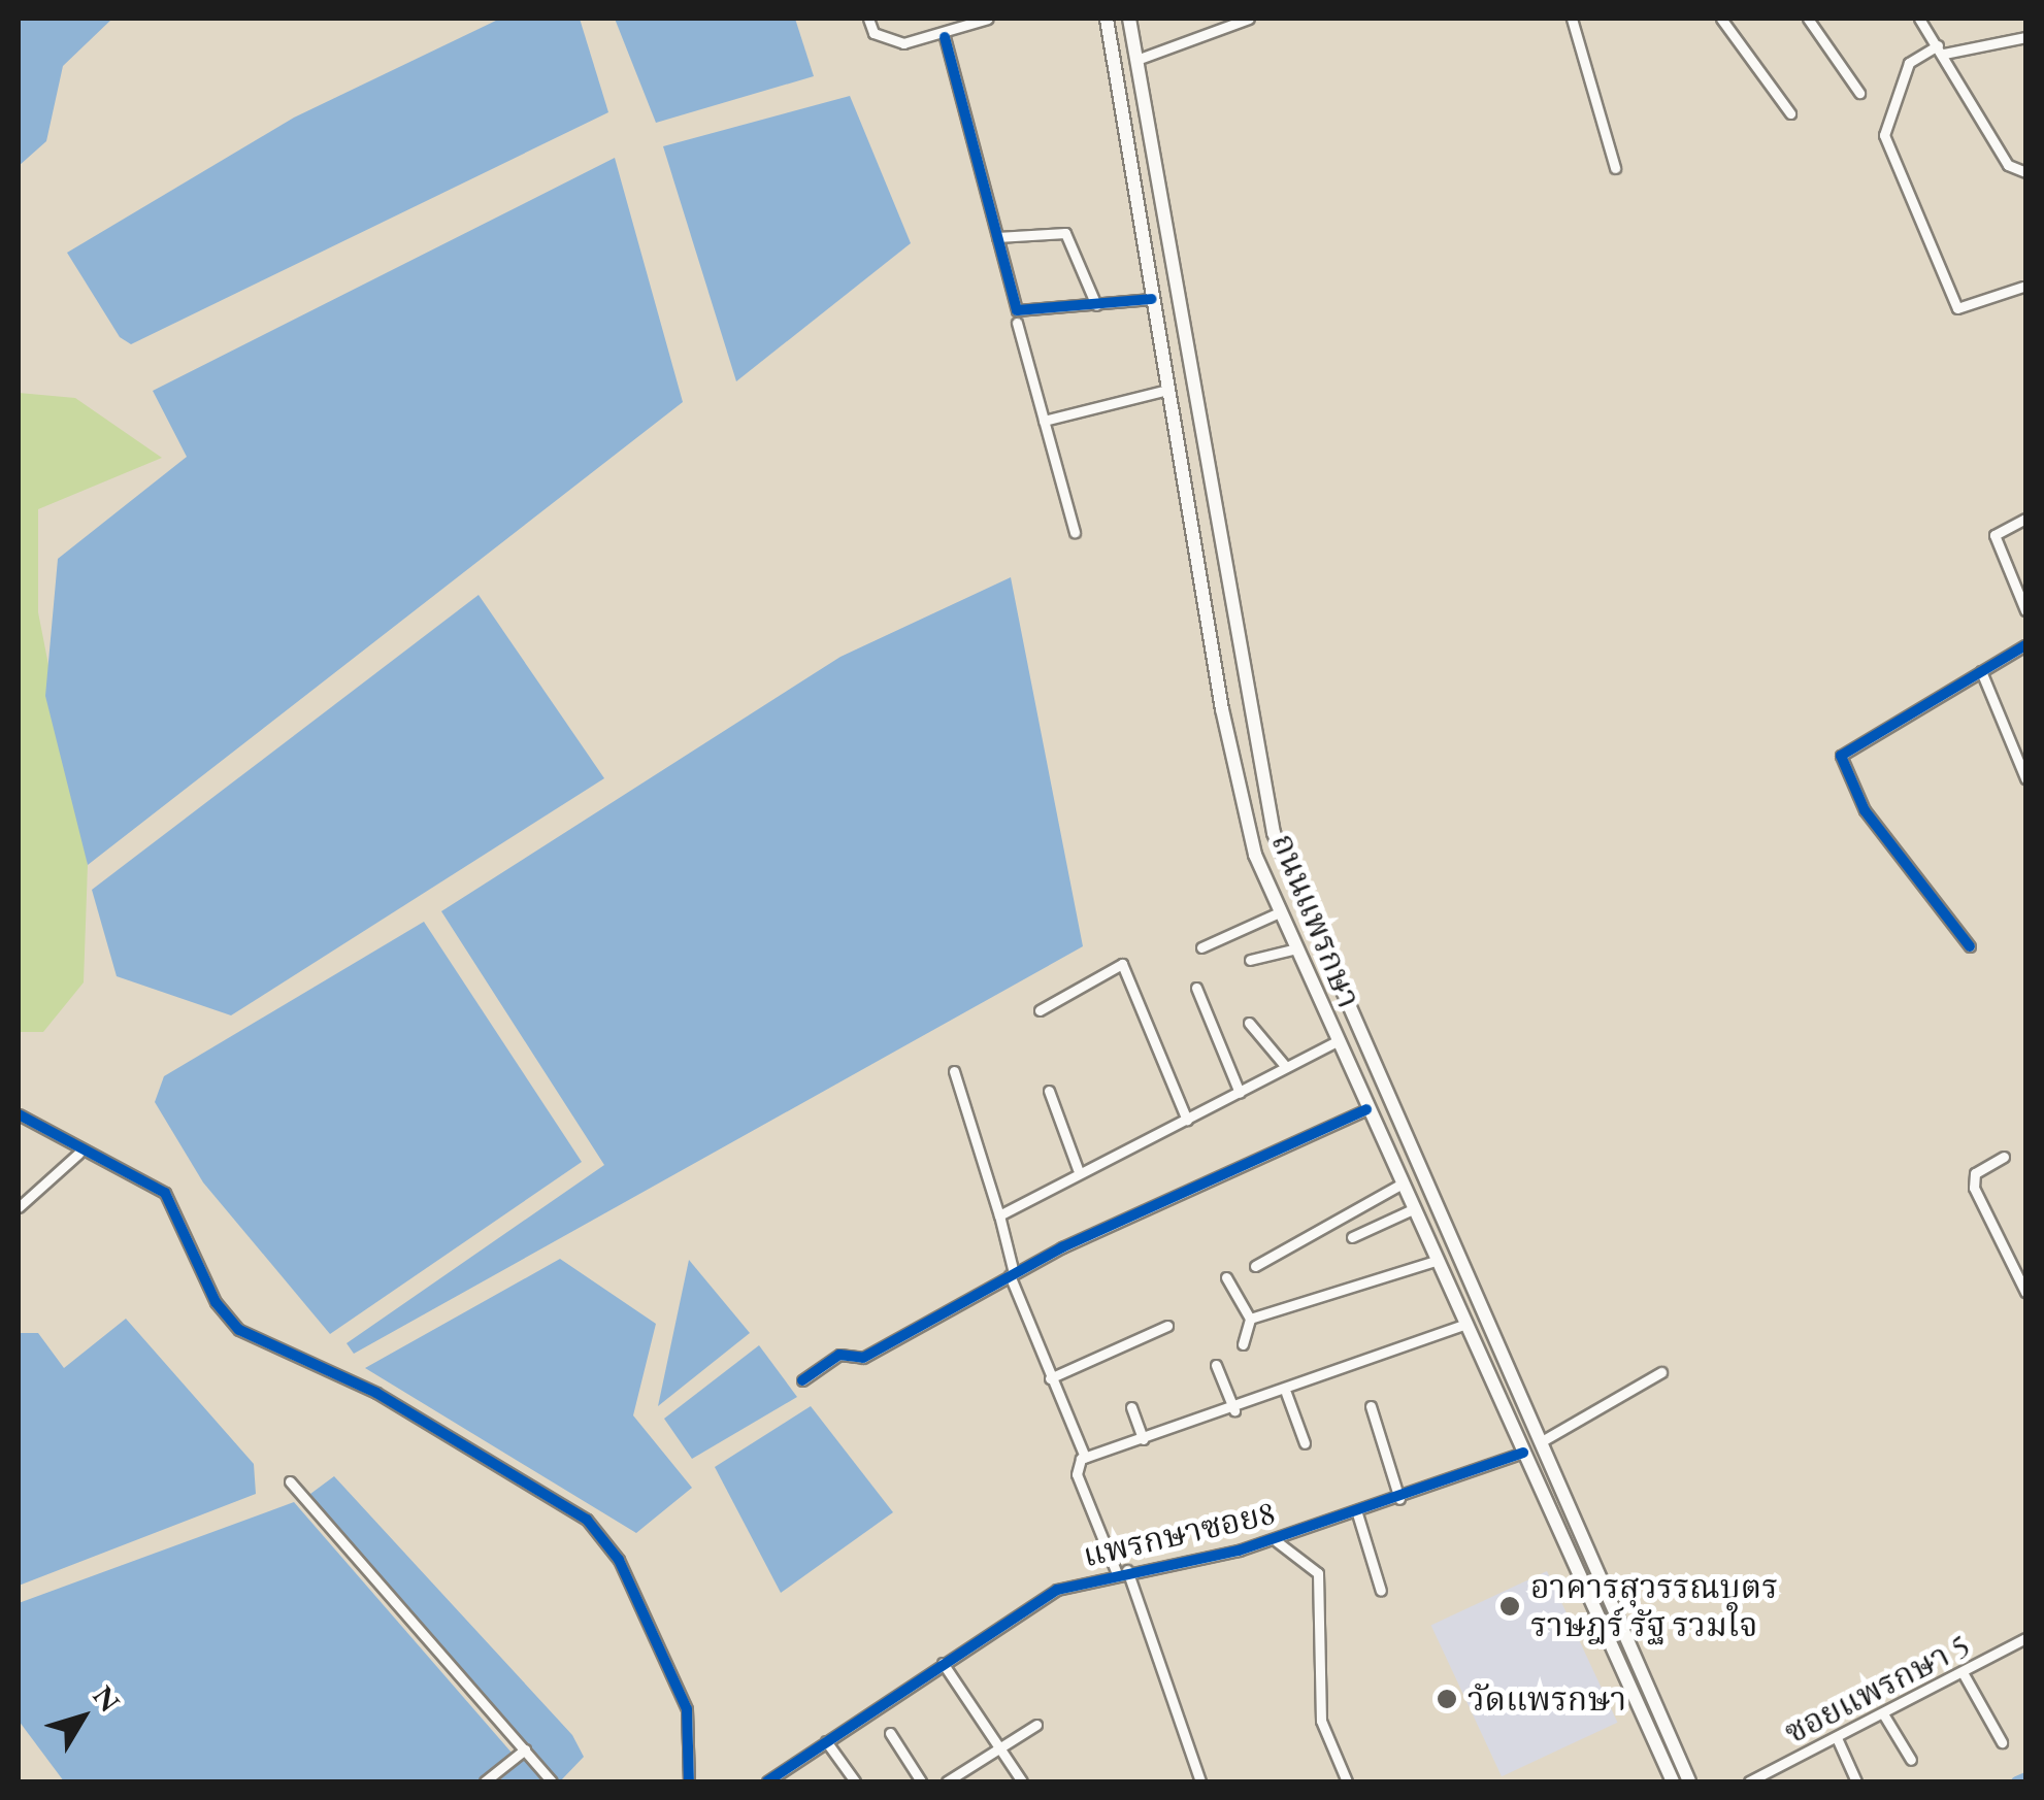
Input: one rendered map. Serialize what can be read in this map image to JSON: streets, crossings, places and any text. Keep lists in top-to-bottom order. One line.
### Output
{"streets":{"main road":["ถนนแพรกษา"],"street":["แพรกษาซอย8","ซอยแพรกษา 5"]},"crossings":[["ถนนแพรกษา","แพรกษาซอย8"]],"places":["อาคารสุวรรณบุตร ราษฎร์ รัฐ รวมใจ","วัดแพรกษา"],"north":"top right"}
